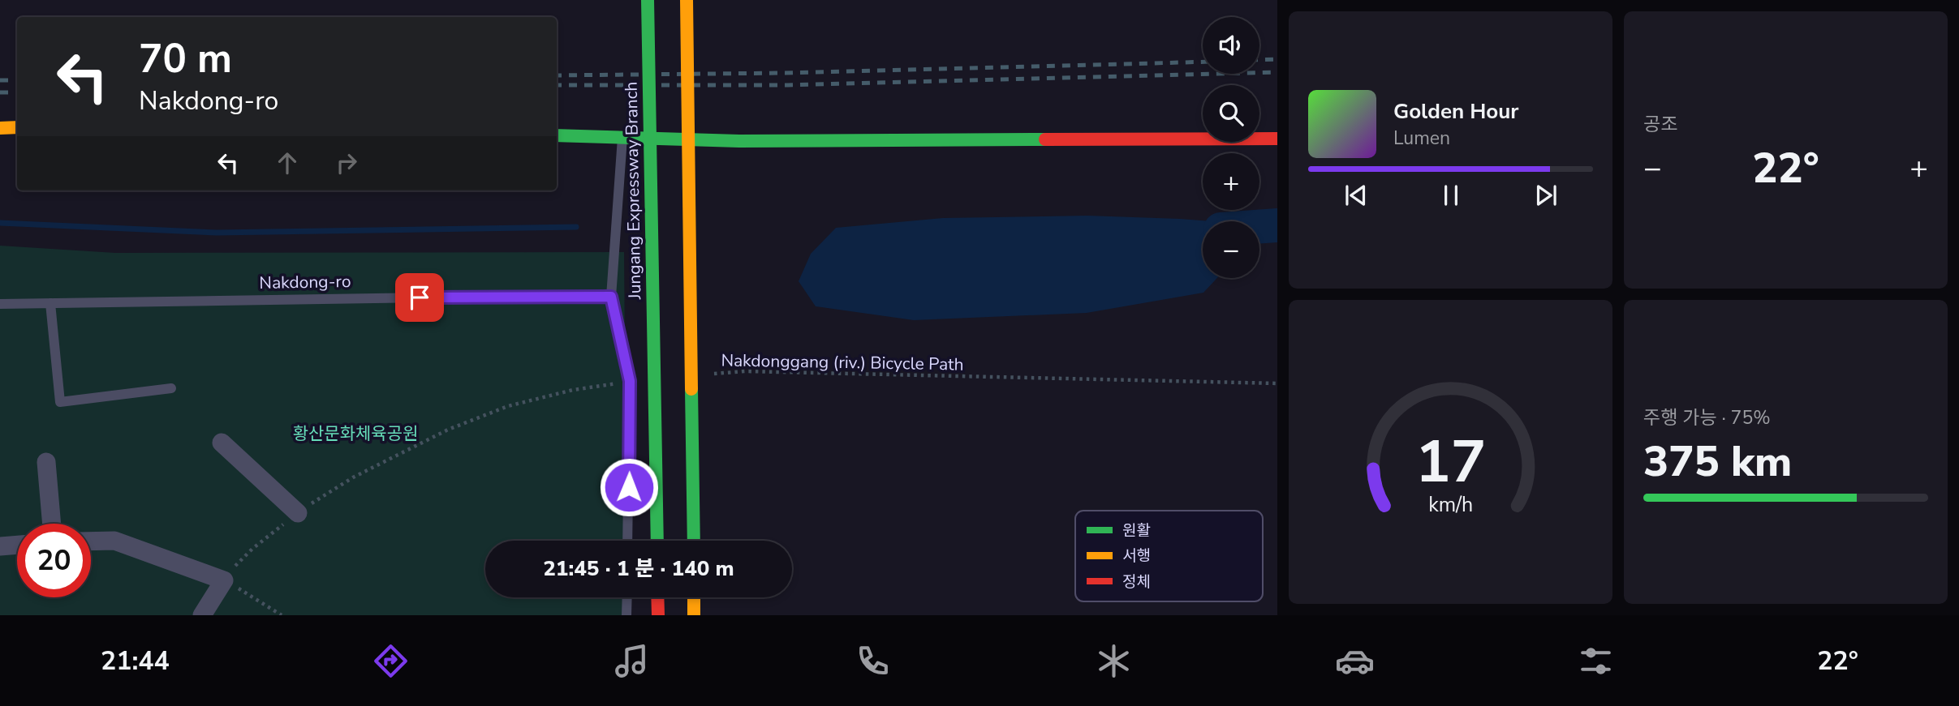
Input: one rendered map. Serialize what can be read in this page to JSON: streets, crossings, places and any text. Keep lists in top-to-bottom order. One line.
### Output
{"streets":{"main road":["Jungang Expressway Branch"],"lane":["Nakdong-ro"],"path":["Nakdonggang (riv.) Bicycle Path"]},"parks":["황산문화체육공원"],"legend":["원활","서행","정체"],"page":{"tile":["공조",["주행 가능 · 75%","375 km"]],"map_buttons":["+","−"],"turn":["70 m","Nakdong-ro"],"song":["Golden Hour","Lumen"],"heat":["−","22°","+"],"limit":"20","trip":"21:45 · 1 분 · 140 m","tabs":["21:44","22°"],"gauge":["17","km/h"]}}
